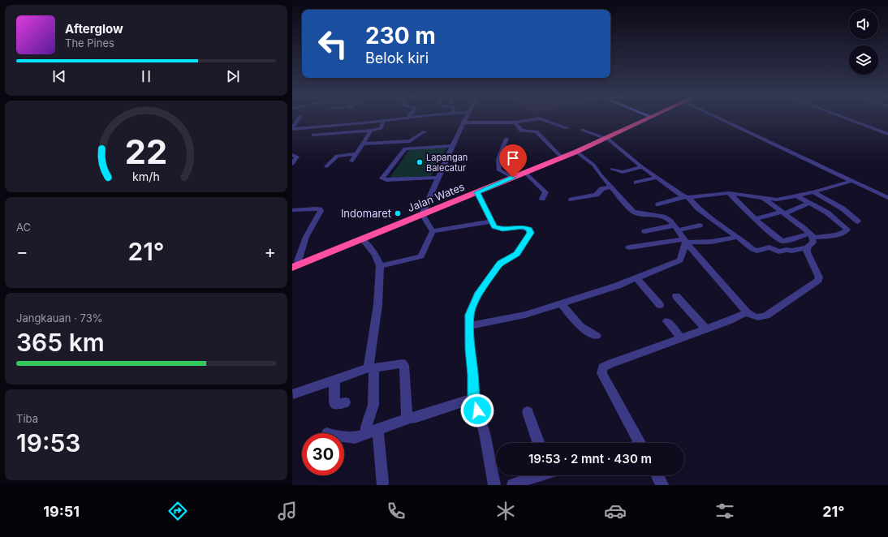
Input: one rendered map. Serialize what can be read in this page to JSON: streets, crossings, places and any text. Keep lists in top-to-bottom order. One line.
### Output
{"streets":{"highway":["Jalan Wates"]},"places":["Lapangan Balecatur","Indomaret"],"page":{"turn":["230 m","Belok kiri"],"song":["Afterglow","The Pines"],"tile":["AC",["Jangkauan · 73%","365 km"],["Tiba","19:53"]],"heat":["−","21°","+"],"limit":"30","trip":"19:53 · 2 mnt · 430 m","tabs":["19:51","21°"],"gauge":["22","km/h"]}}
